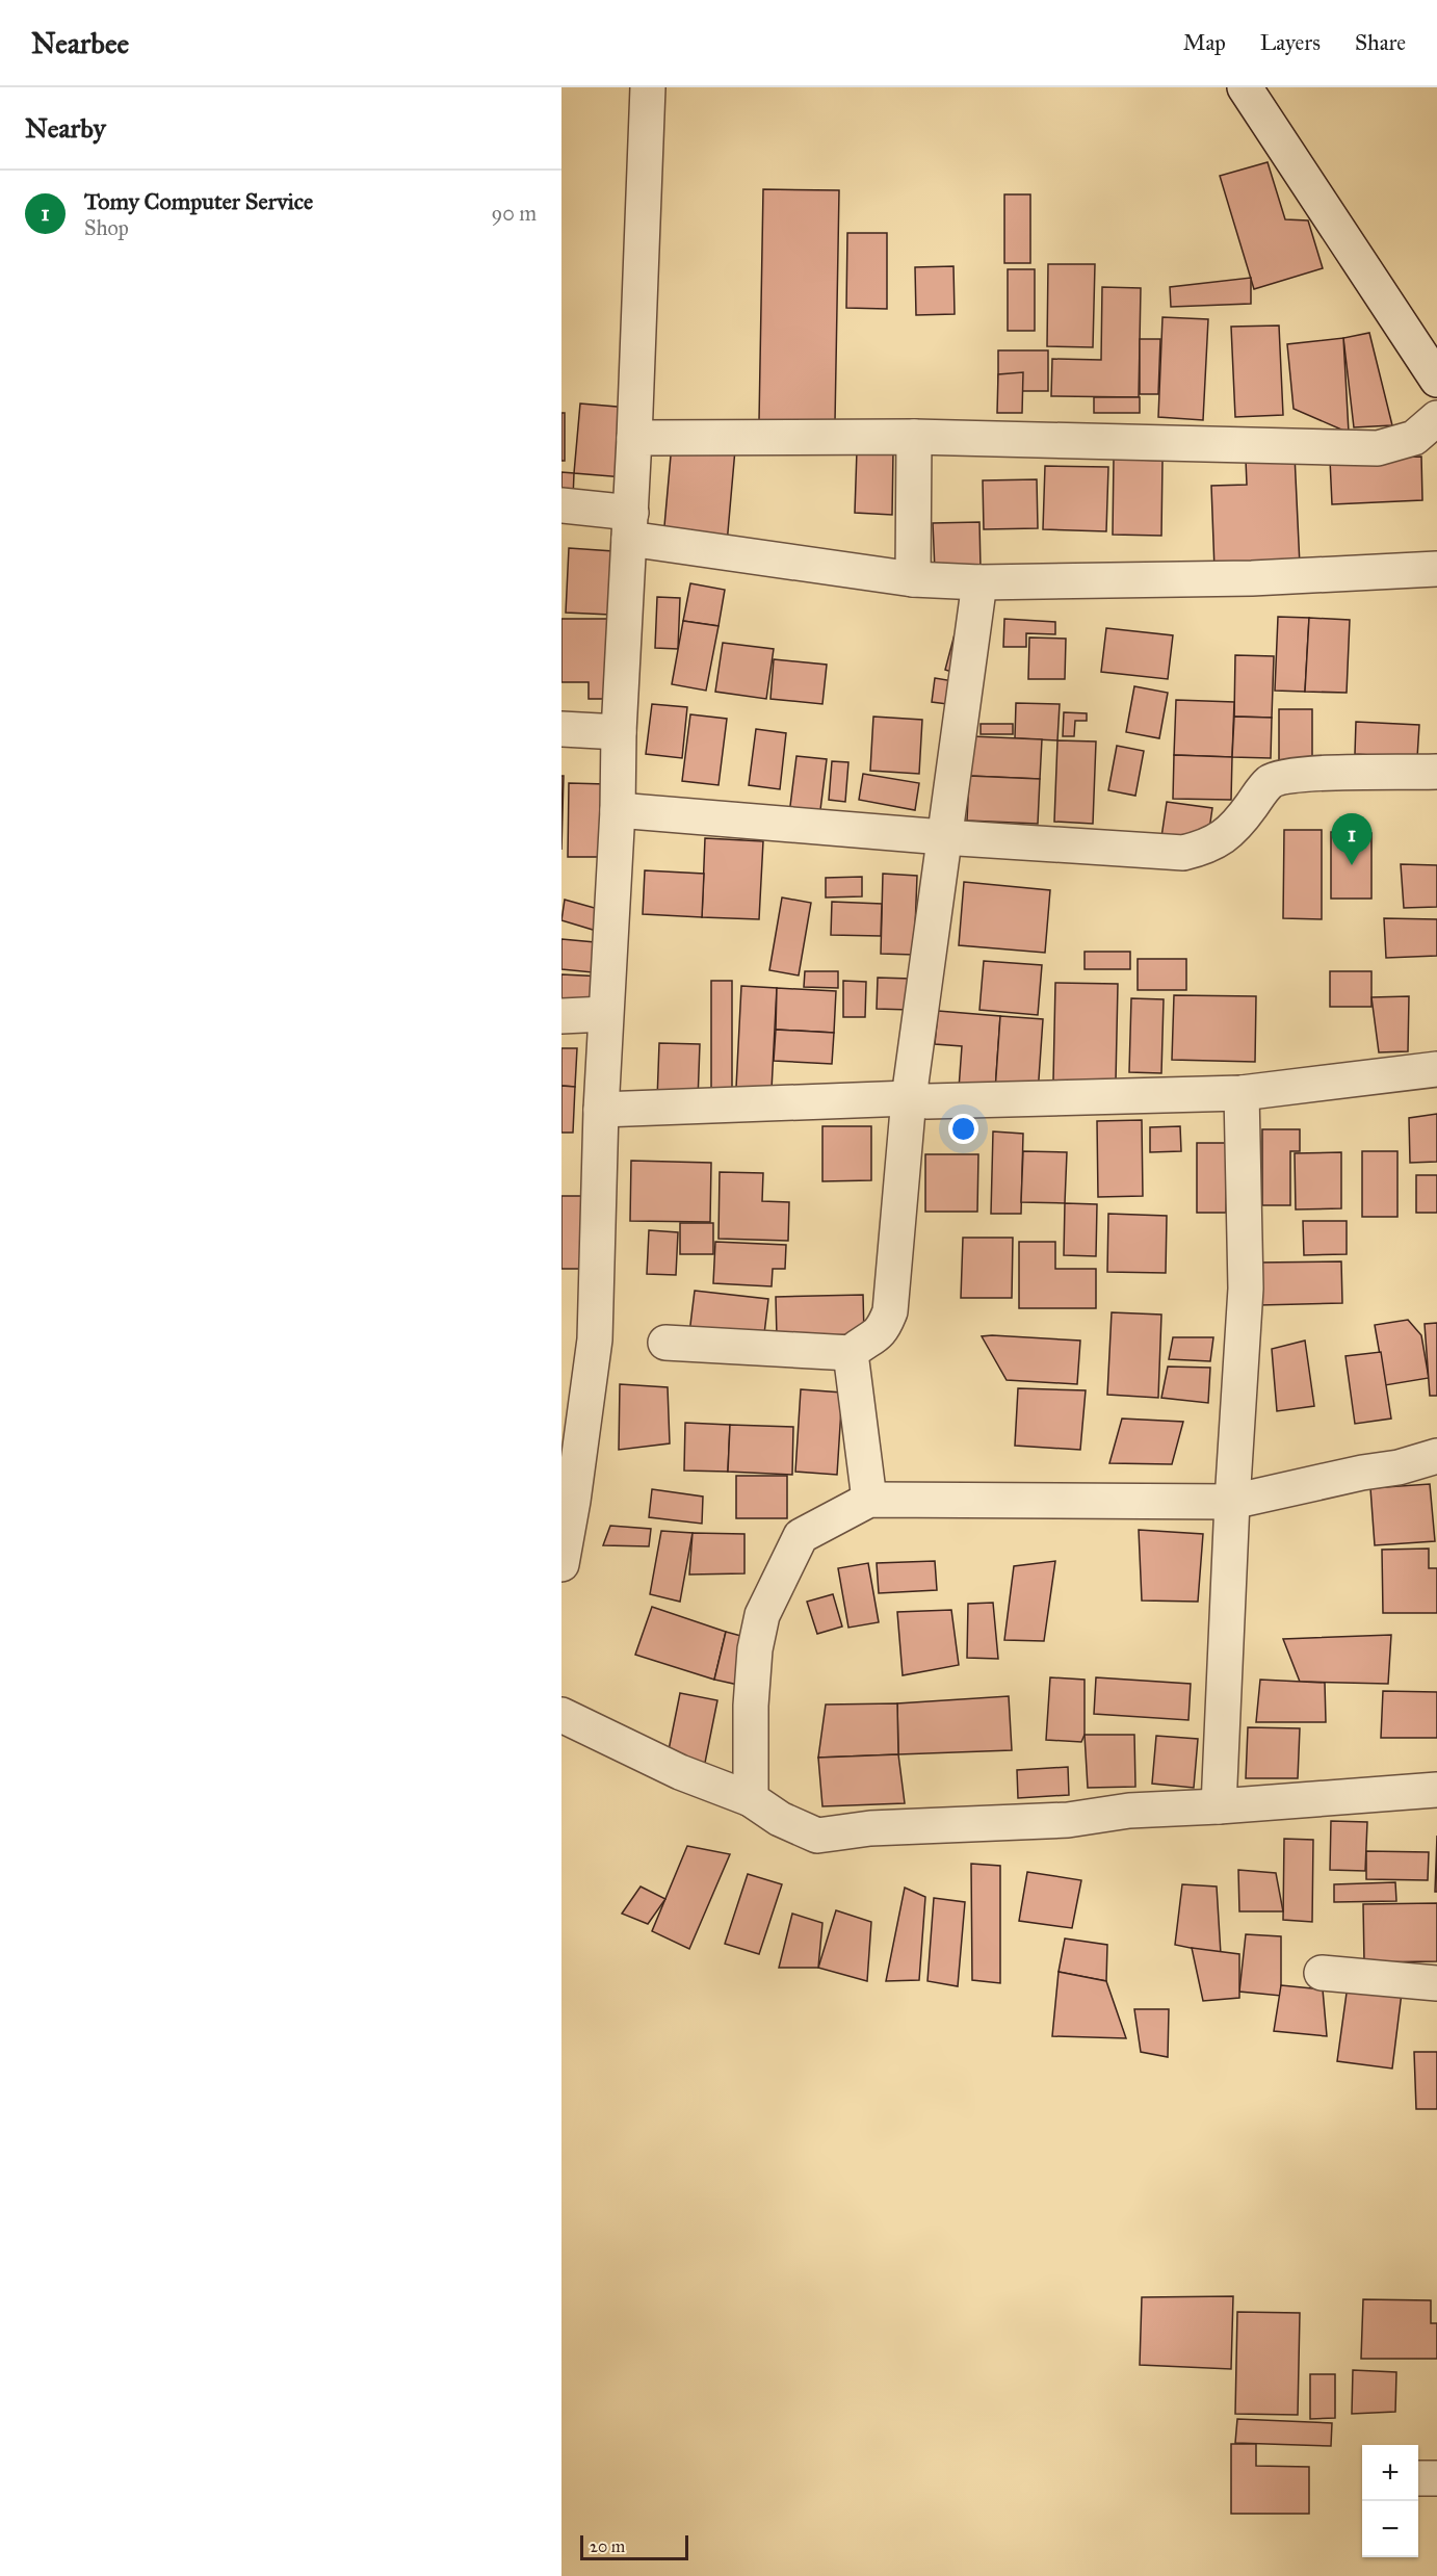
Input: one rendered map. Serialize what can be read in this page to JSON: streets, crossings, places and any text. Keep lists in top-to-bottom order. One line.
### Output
{"scale_bar":"20 m","page":{"header":"Nearbee","nav":["Map","Layers","Share"],"heading":"Nearby","list":[{"mark":"1","name":"Tomy Computer Service","note":"Shop","value":"90 m"}],"pins":"1","map_buttons":["+","−"],"scale":"20 m"}}
